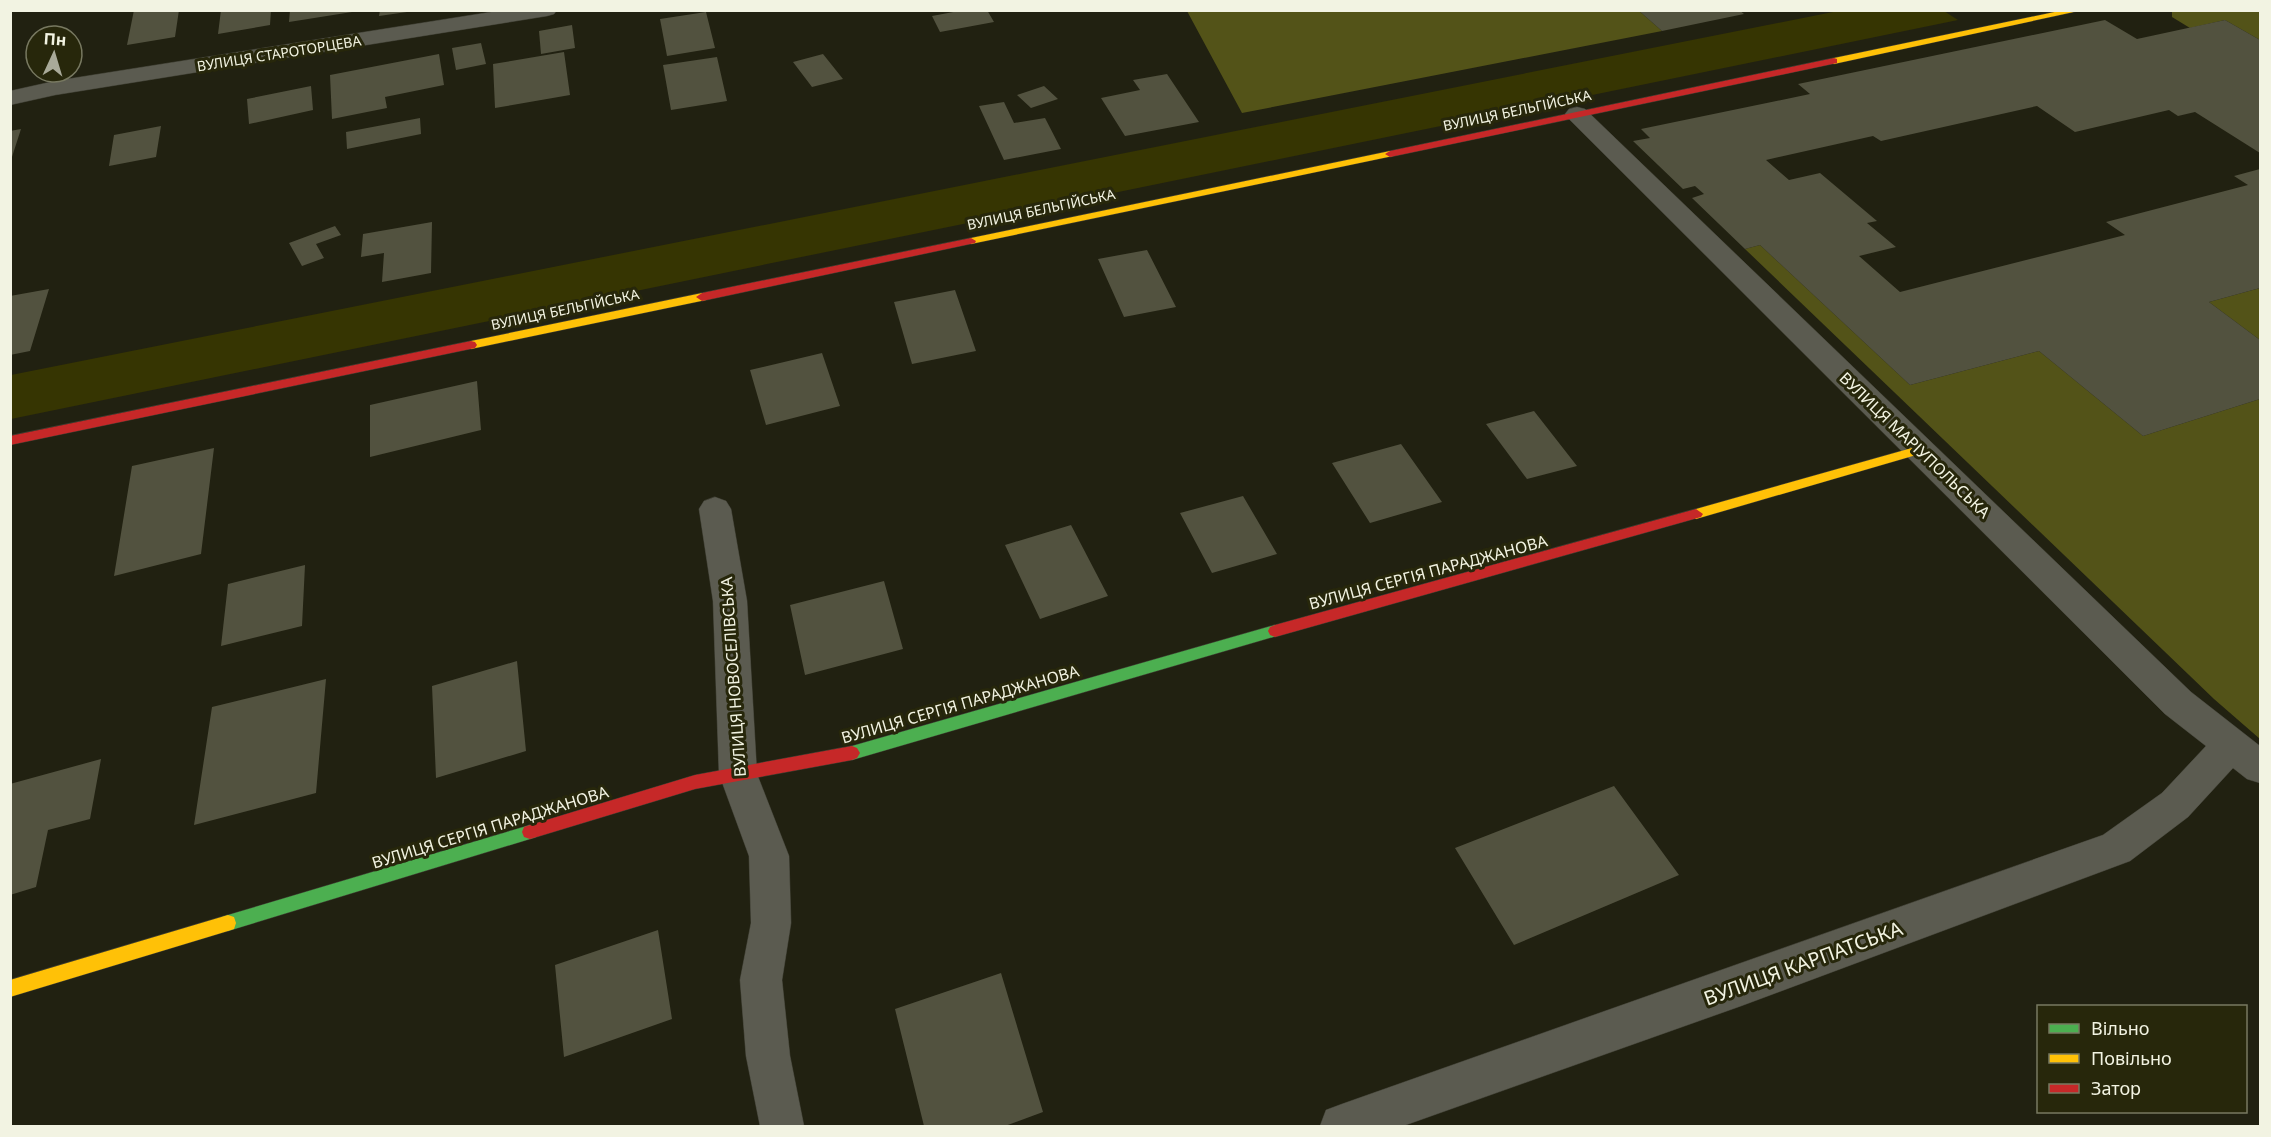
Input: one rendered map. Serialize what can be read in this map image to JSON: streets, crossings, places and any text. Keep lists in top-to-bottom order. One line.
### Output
{"streets":{"street":["ВУЛИЦЯ СТАРОТОРЦЕВА","ВУЛИЦЯ БЕЛЬГІЙСЬКА","ВУЛИЦЯ МАРІУПОЛЬСЬКА","ВУЛИЦЯ СЕРГІЯ ПАРАДЖАНОВА","ВУЛИЦЯ НОВОСЕЛІВСЬКА","ВУЛИЦЯ КАРПАТСЬКА"]},"crossings":[["ВУЛИЦЯ БЕЛЬГІЙСЬКА","ВУЛИЦЯ МАРІУПОЛЬСЬКА"],["ВУЛИЦЯ МАРІУПОЛЬСЬКА","ВУЛИЦЯ СЕРГІЯ ПАРАДЖАНОВА"],["ВУЛИЦЯ МАРІУПОЛЬСЬКА","ВУЛИЦЯ КАРПАТСЬКА"],["ВУЛИЦЯ СЕРГІЯ ПАРАДЖАНОВА","ВУЛИЦЯ НОВОСЕЛІВСЬКА"]],"legend":["Вільно","Повільно","Затор"],"north":"top"}
